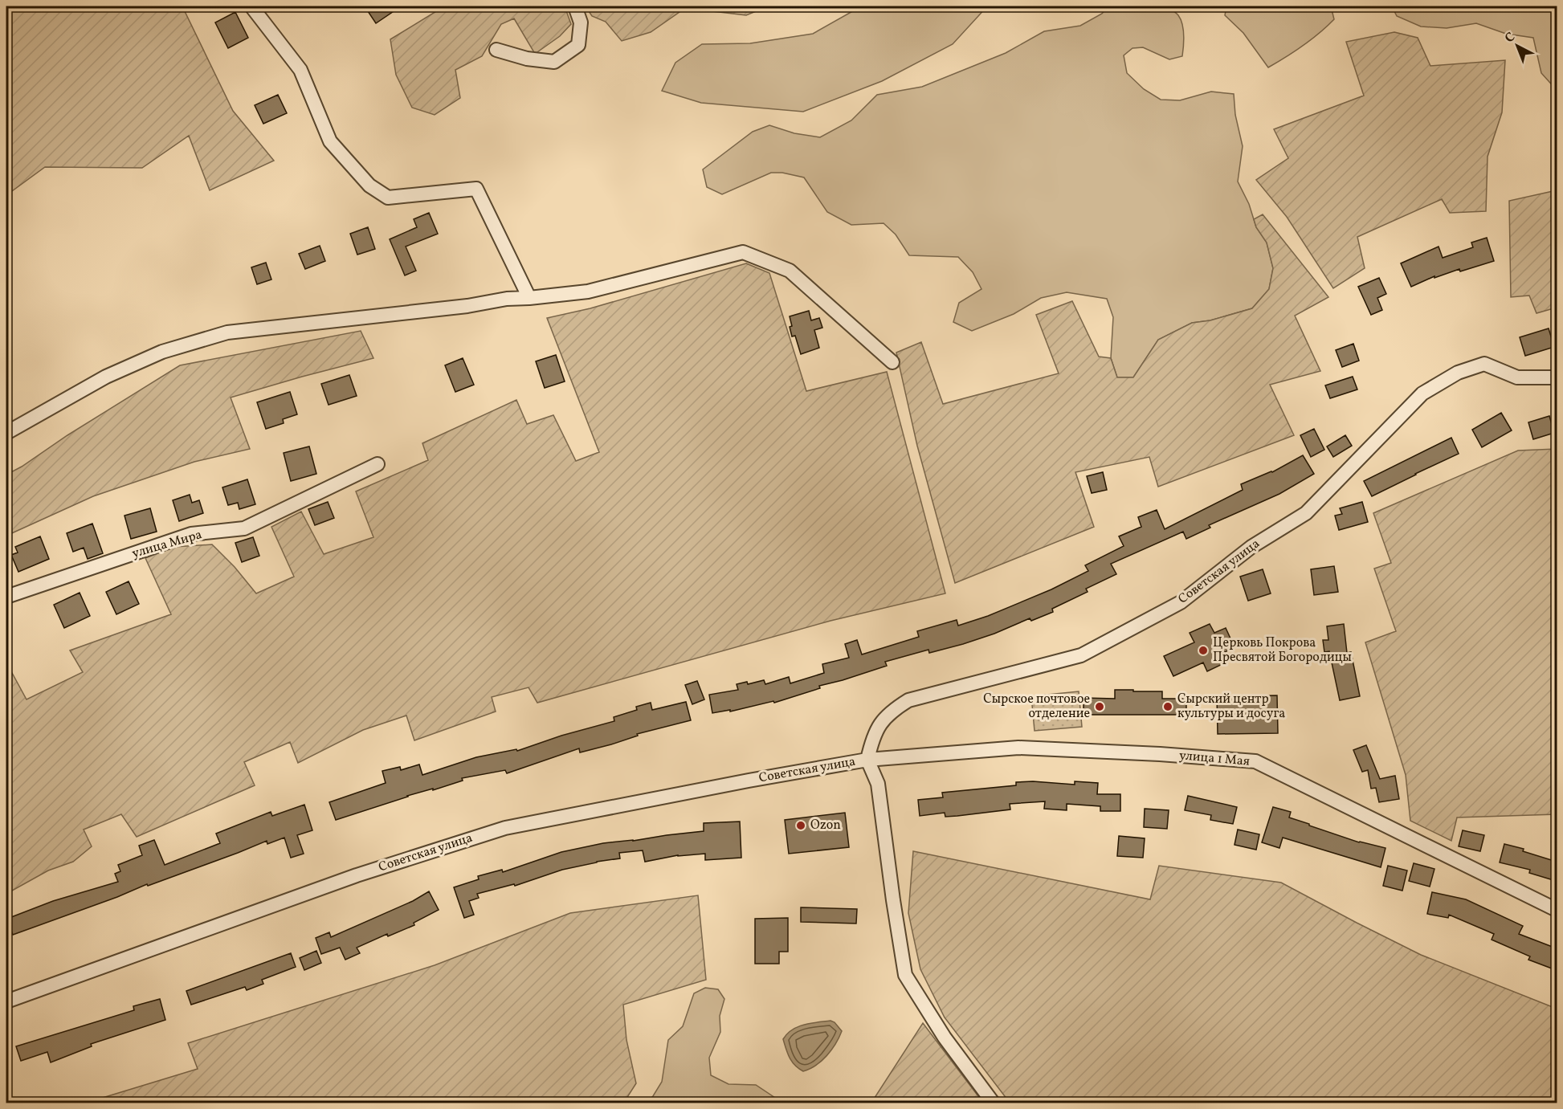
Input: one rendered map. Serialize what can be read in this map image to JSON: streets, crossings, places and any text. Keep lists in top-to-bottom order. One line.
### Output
{"streets":{"street":["улица Мира","Советская улица","улица 1 Мая"]},"crossings":[["Советская улица","улица 1 Мая"]],"places":["Церковь Покрова Пресвятой Богородицы","Сырское почтовое отделение","Сырский центр культуры и досуга","Ozon"],"north":"top left"}
